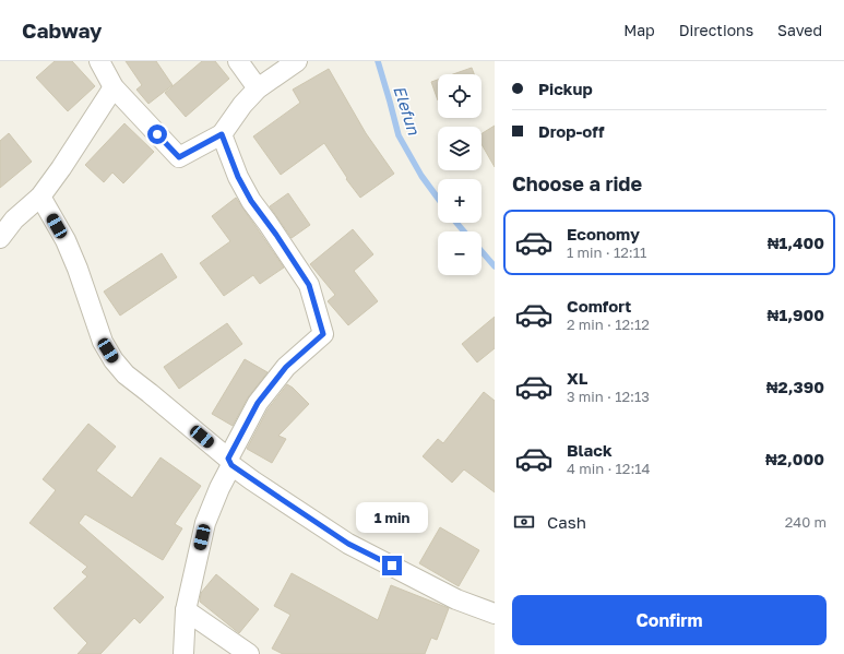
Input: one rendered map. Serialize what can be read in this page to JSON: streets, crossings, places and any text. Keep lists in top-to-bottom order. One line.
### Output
{"water":["Elefun"],"page":{"header":"Cabway","nav":["Map","Directions","Saved"],"banner":["Pickup","Drop-off"],"map_buttons":["+","−"],"heading":"Choose a ride","list":[{"name":"Economy","note":"1 min · 12:11","value":"₦1,400"},{"name":"Comfort","note":"2 min · 12:12","value":"₦1,900"},{"name":"XL","note":"3 min · 12:13","value":"₦2,390"},{"name":"Black","note":"4 min · 12:14","value":"₦2,000"}],"pay":["Cash","240 m"],"bubble":"1 min","buttons":"Confirm"}}
